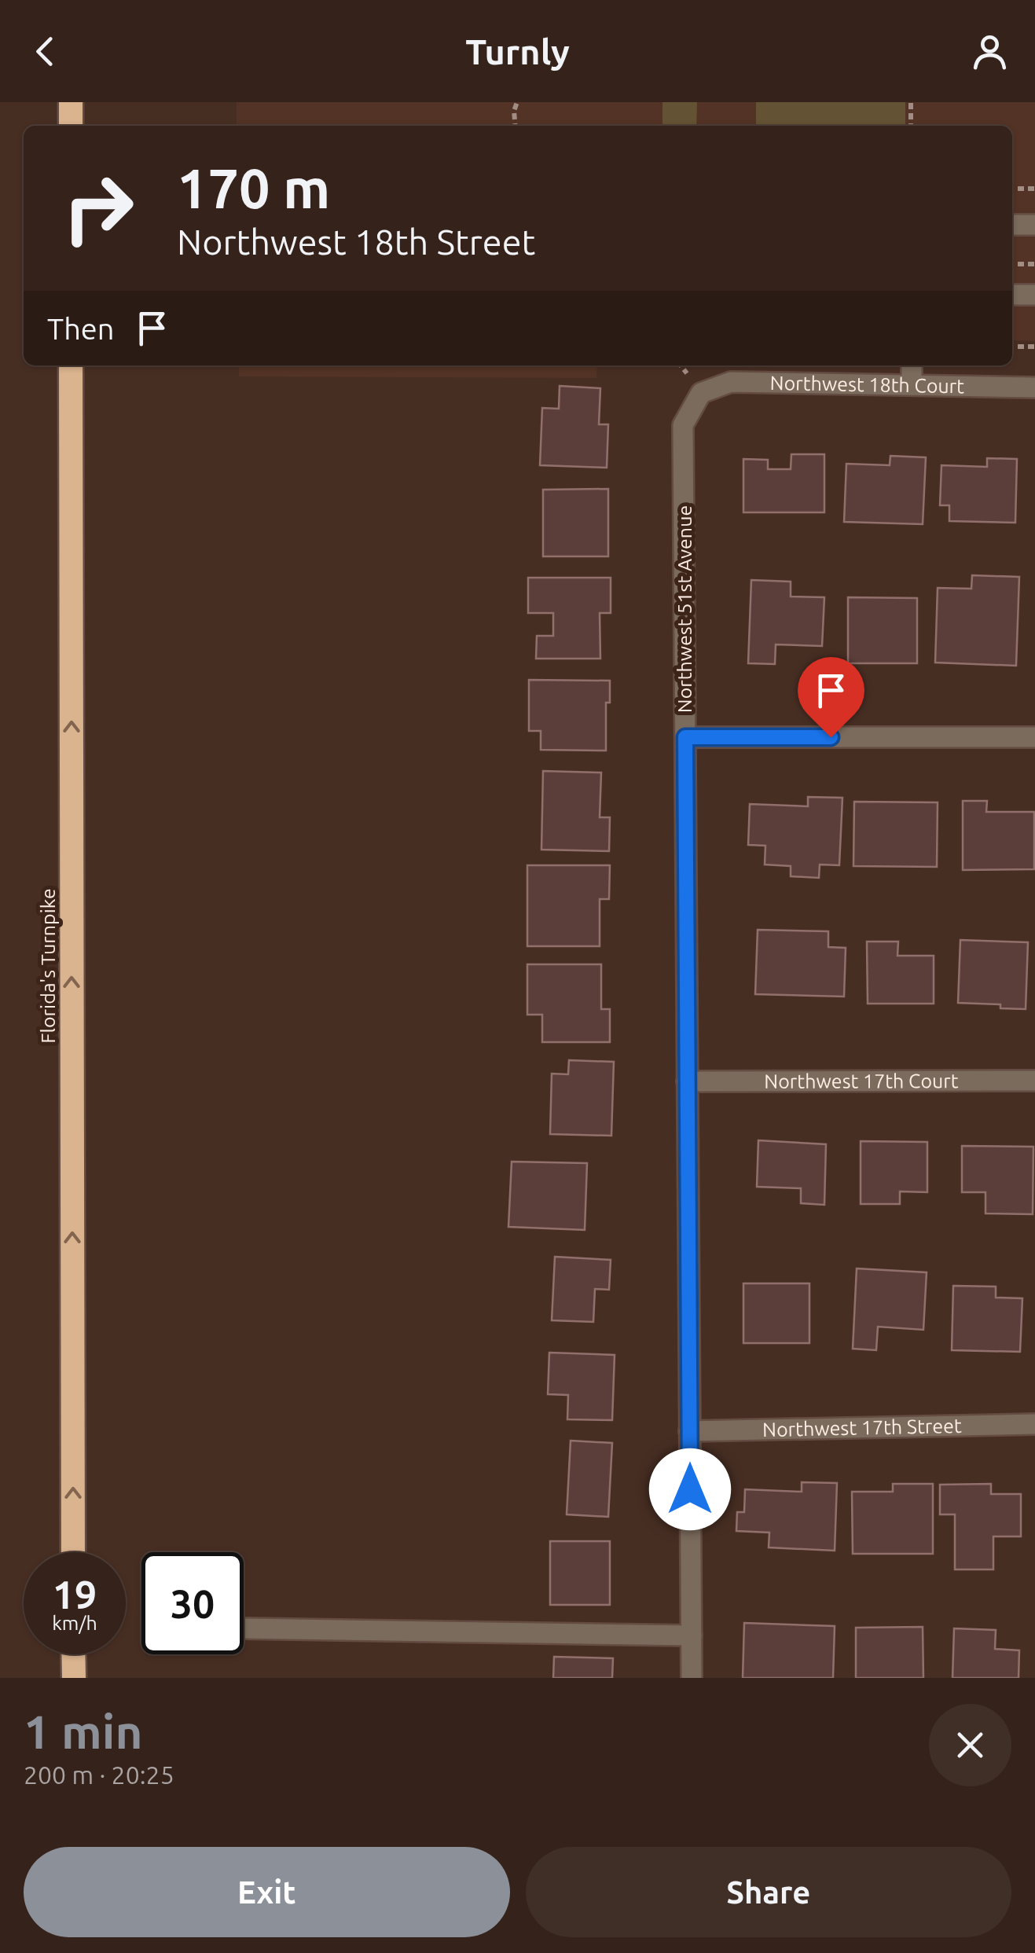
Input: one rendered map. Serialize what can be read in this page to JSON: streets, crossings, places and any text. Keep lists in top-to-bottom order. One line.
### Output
{"streets":{"highway":["Florida's Turnpike"],"street":["Northwest 18th Court","Northwest 51st Avenue","Northwest 17th Court","Northwest 17th Street"]},"crossings":[["Northwest 18th Court","Northwest 51st Avenue"],["Northwest 51st Avenue","Northwest 17th Court"],["Northwest 51st Avenue","Northwest 17th Street"]],"one_way":["Florida's Turnpike"],"page":{"header":"Turnly","turn":["170 m","Northwest 18th Street"],"then":"Then","speed":"19 km/h","limit":"30","heading":["1 min","200 m · 20:25"],"buttons":["Exit","Share"]}}
